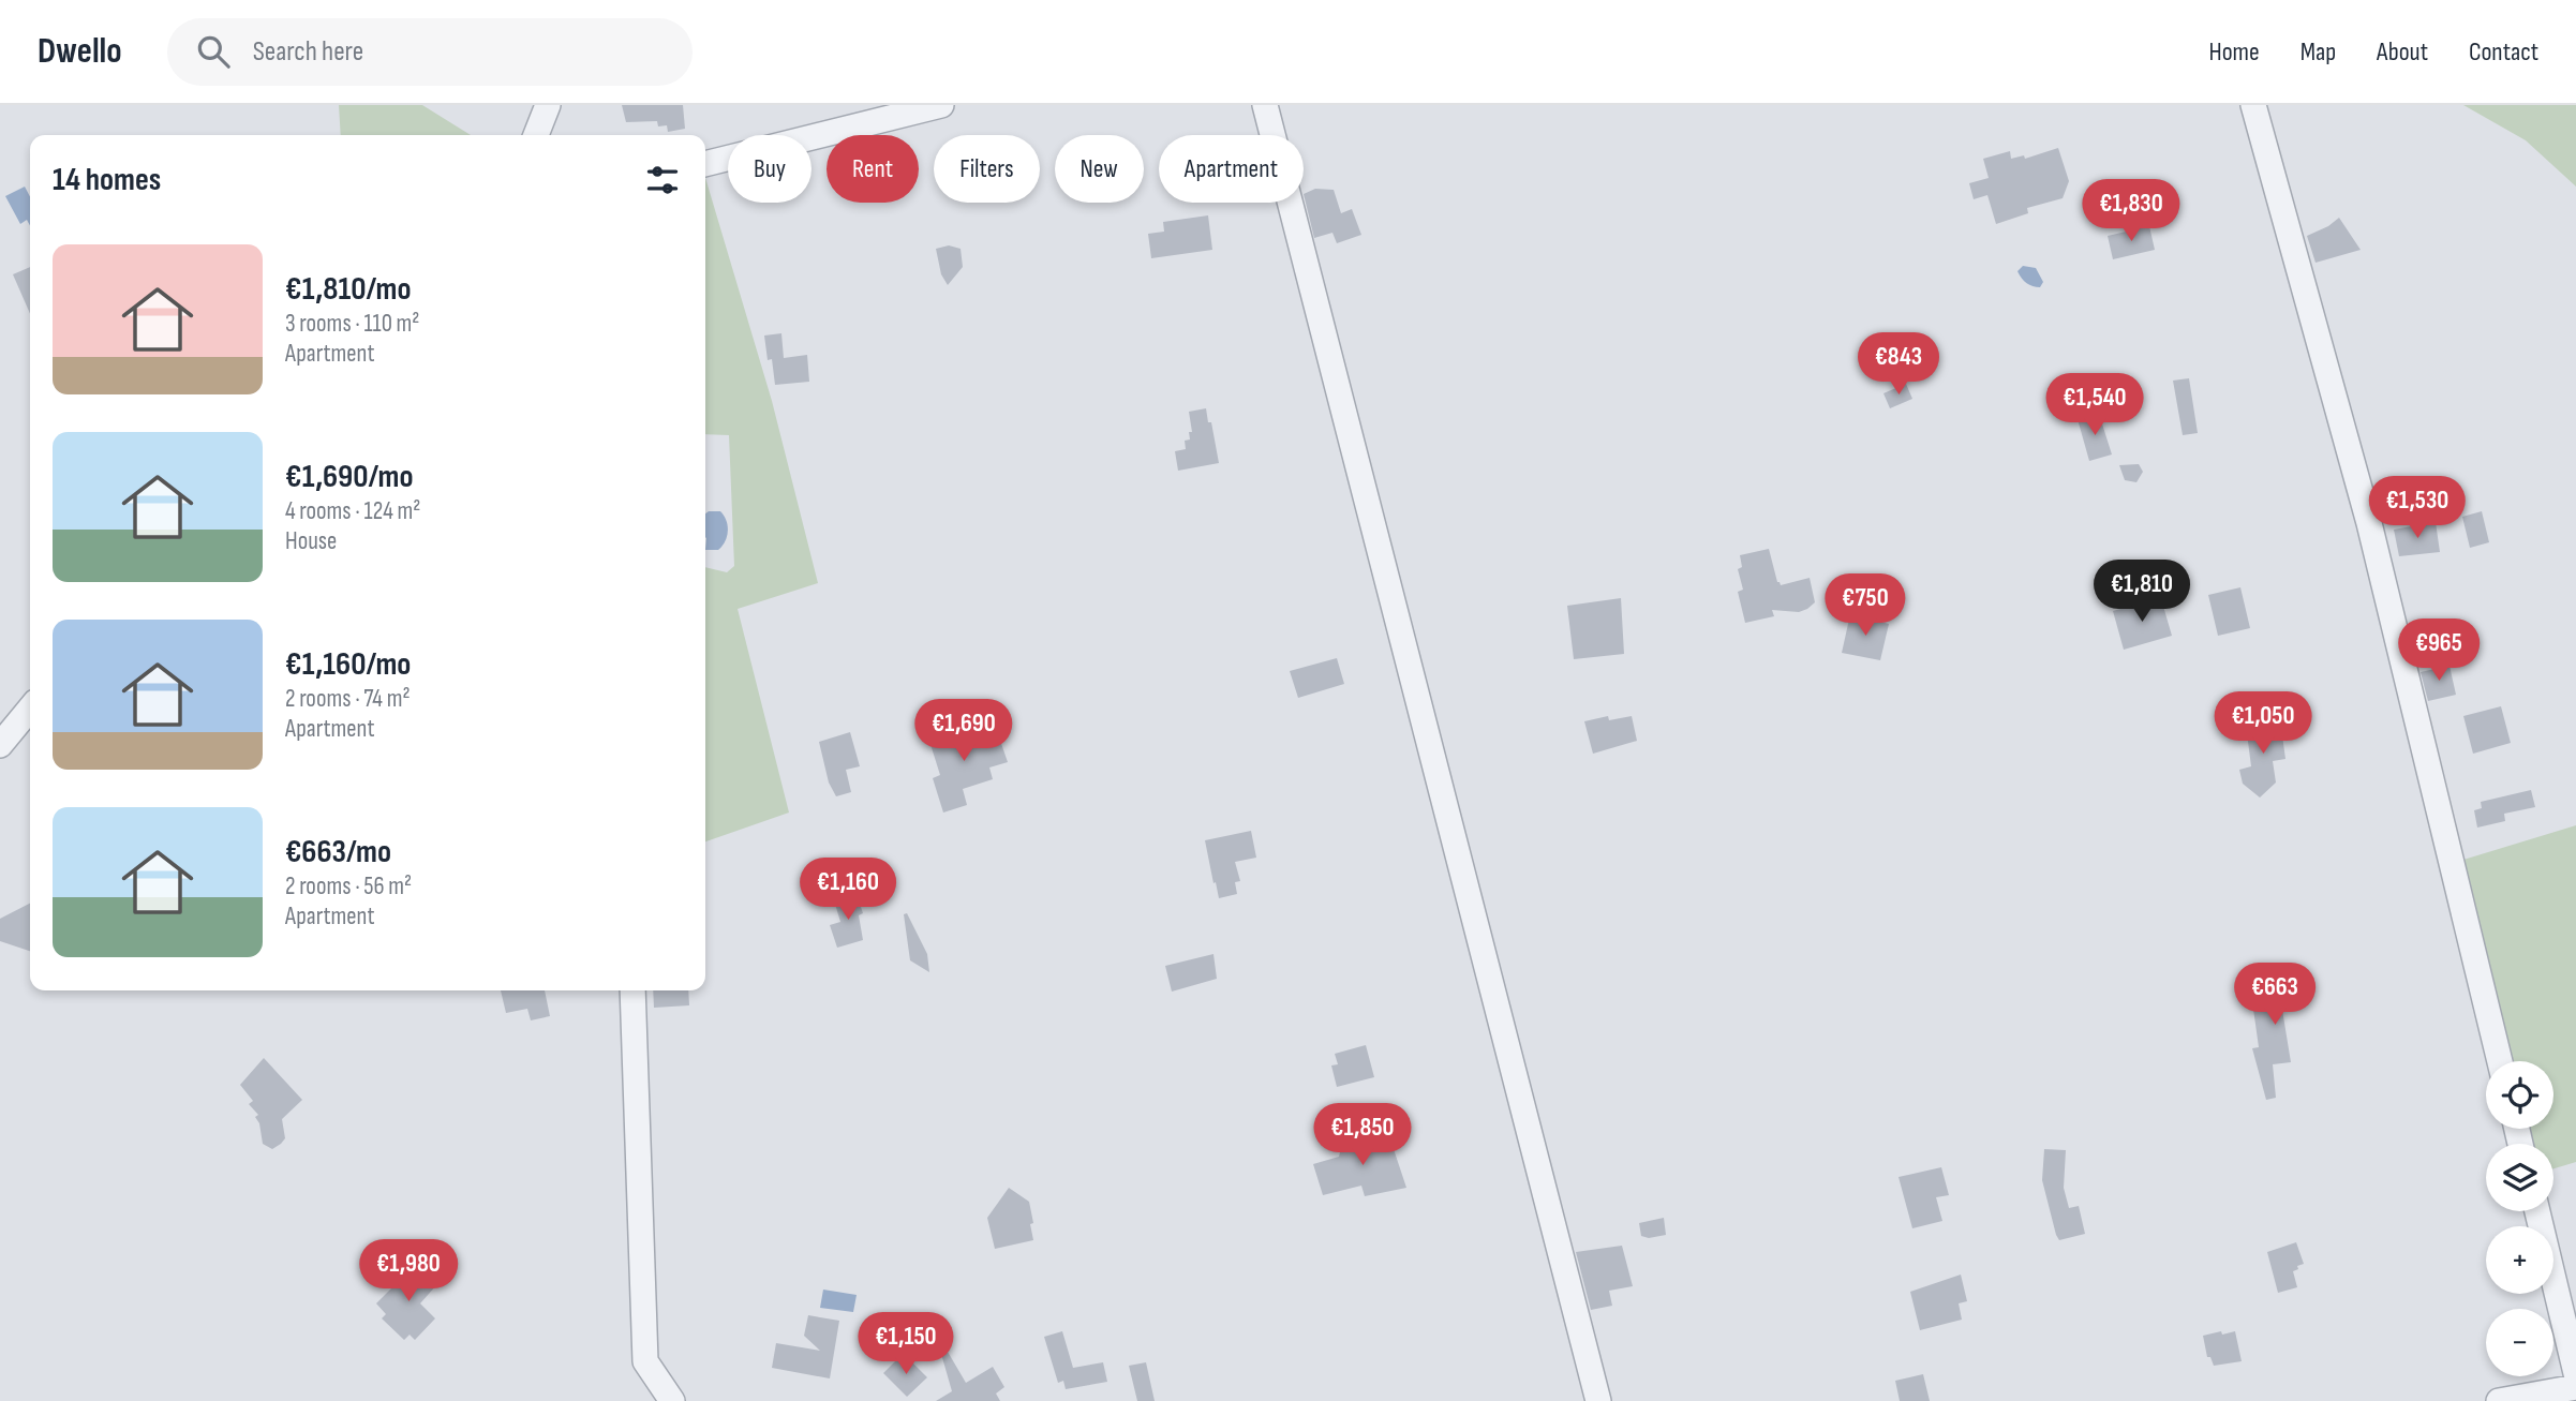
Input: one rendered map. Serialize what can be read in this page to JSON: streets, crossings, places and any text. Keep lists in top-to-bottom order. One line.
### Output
{"page":{"header":"Dwello","search":"Search here","nav":["Home","Map","About","Contact"],"chip":["Buy","Rent","Filters","New","Apartment"],"heading":"14 homes","price":["€1,830","€843","€1,540","€1,530","€1,810","€750","€965","€1,050","€1,690","€1,160","€663","€1,850","€1,980","€1,150"],"list":[{"name":"€1,810/mo","note":"3 rooms · 110 m² · Apartment"},{"name":"€1,690/mo","note":"4 rooms · 124 m² · House"},{"name":"€1,160/mo","note":"2 rooms · 74 m² · Apartment"},{"name":"€663/mo","note":"2 rooms · 56 m² · Apartment"}],"map_buttons":["+","−"]}}
